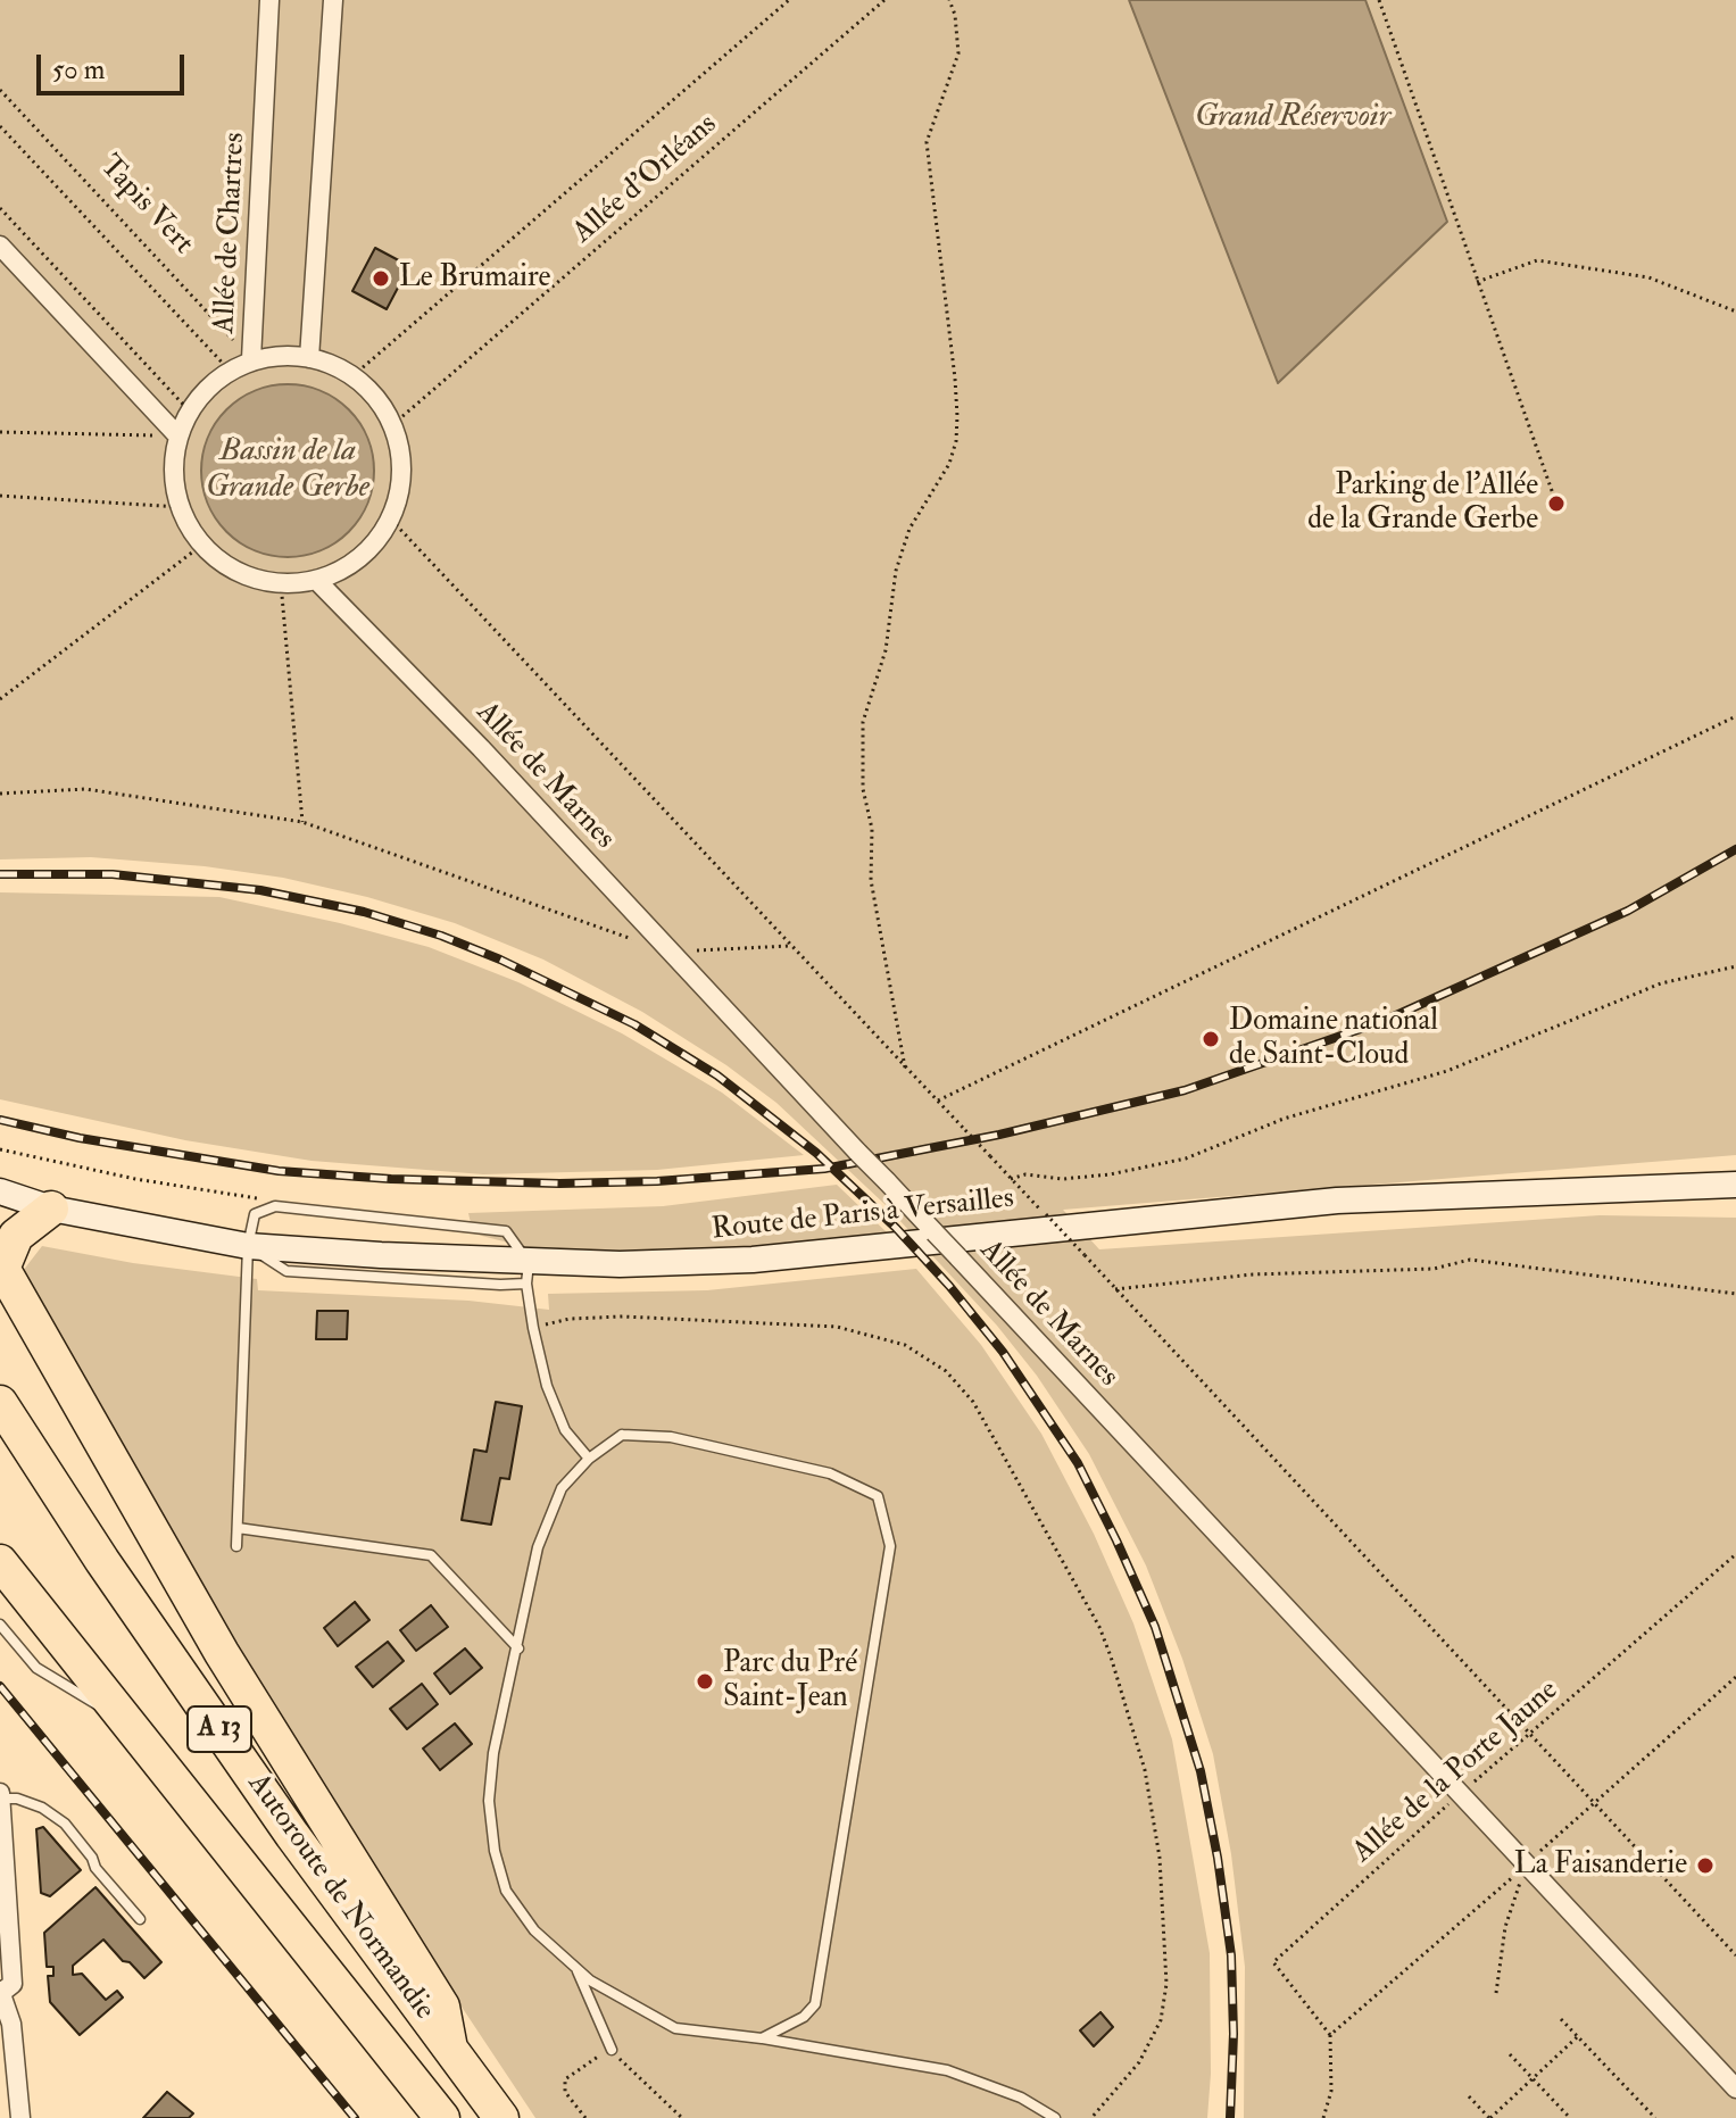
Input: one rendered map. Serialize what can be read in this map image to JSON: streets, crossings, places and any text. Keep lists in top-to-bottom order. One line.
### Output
{"streets":{"highway":["A 13","Autoroute de Normandie"],"main road":["Route de Paris à Versailles"],"street":["Allée de Chartres","Allée de Marnes"],"path":["Allée d'Orléans","Tapis Vert","Allée de la Porte Jaune"]},"crossings":[["Allée d'Orléans","Tapis Vert"],["Allée d'Orléans","Allée de Chartres"],["Allée d'Orléans","Allée de Marnes"],["Tapis Vert","Allée de Chartres"],["Tapis Vert","Allée de Marnes"],["Allée de Chartres","Allée de Marnes"],["Allée de Marnes","Allée de la Porte Jaune"]],"water":["Grand Réservoir","Bassin de la Grande Gerbe"],"places":["Le Brumaire","Parking de l'Allée de la Grande Gerbe","Domaine national de Saint-Cloud","Parc du Pré Saint-Jean","La Faisanderie"],"scale_bar":"50 m"}
